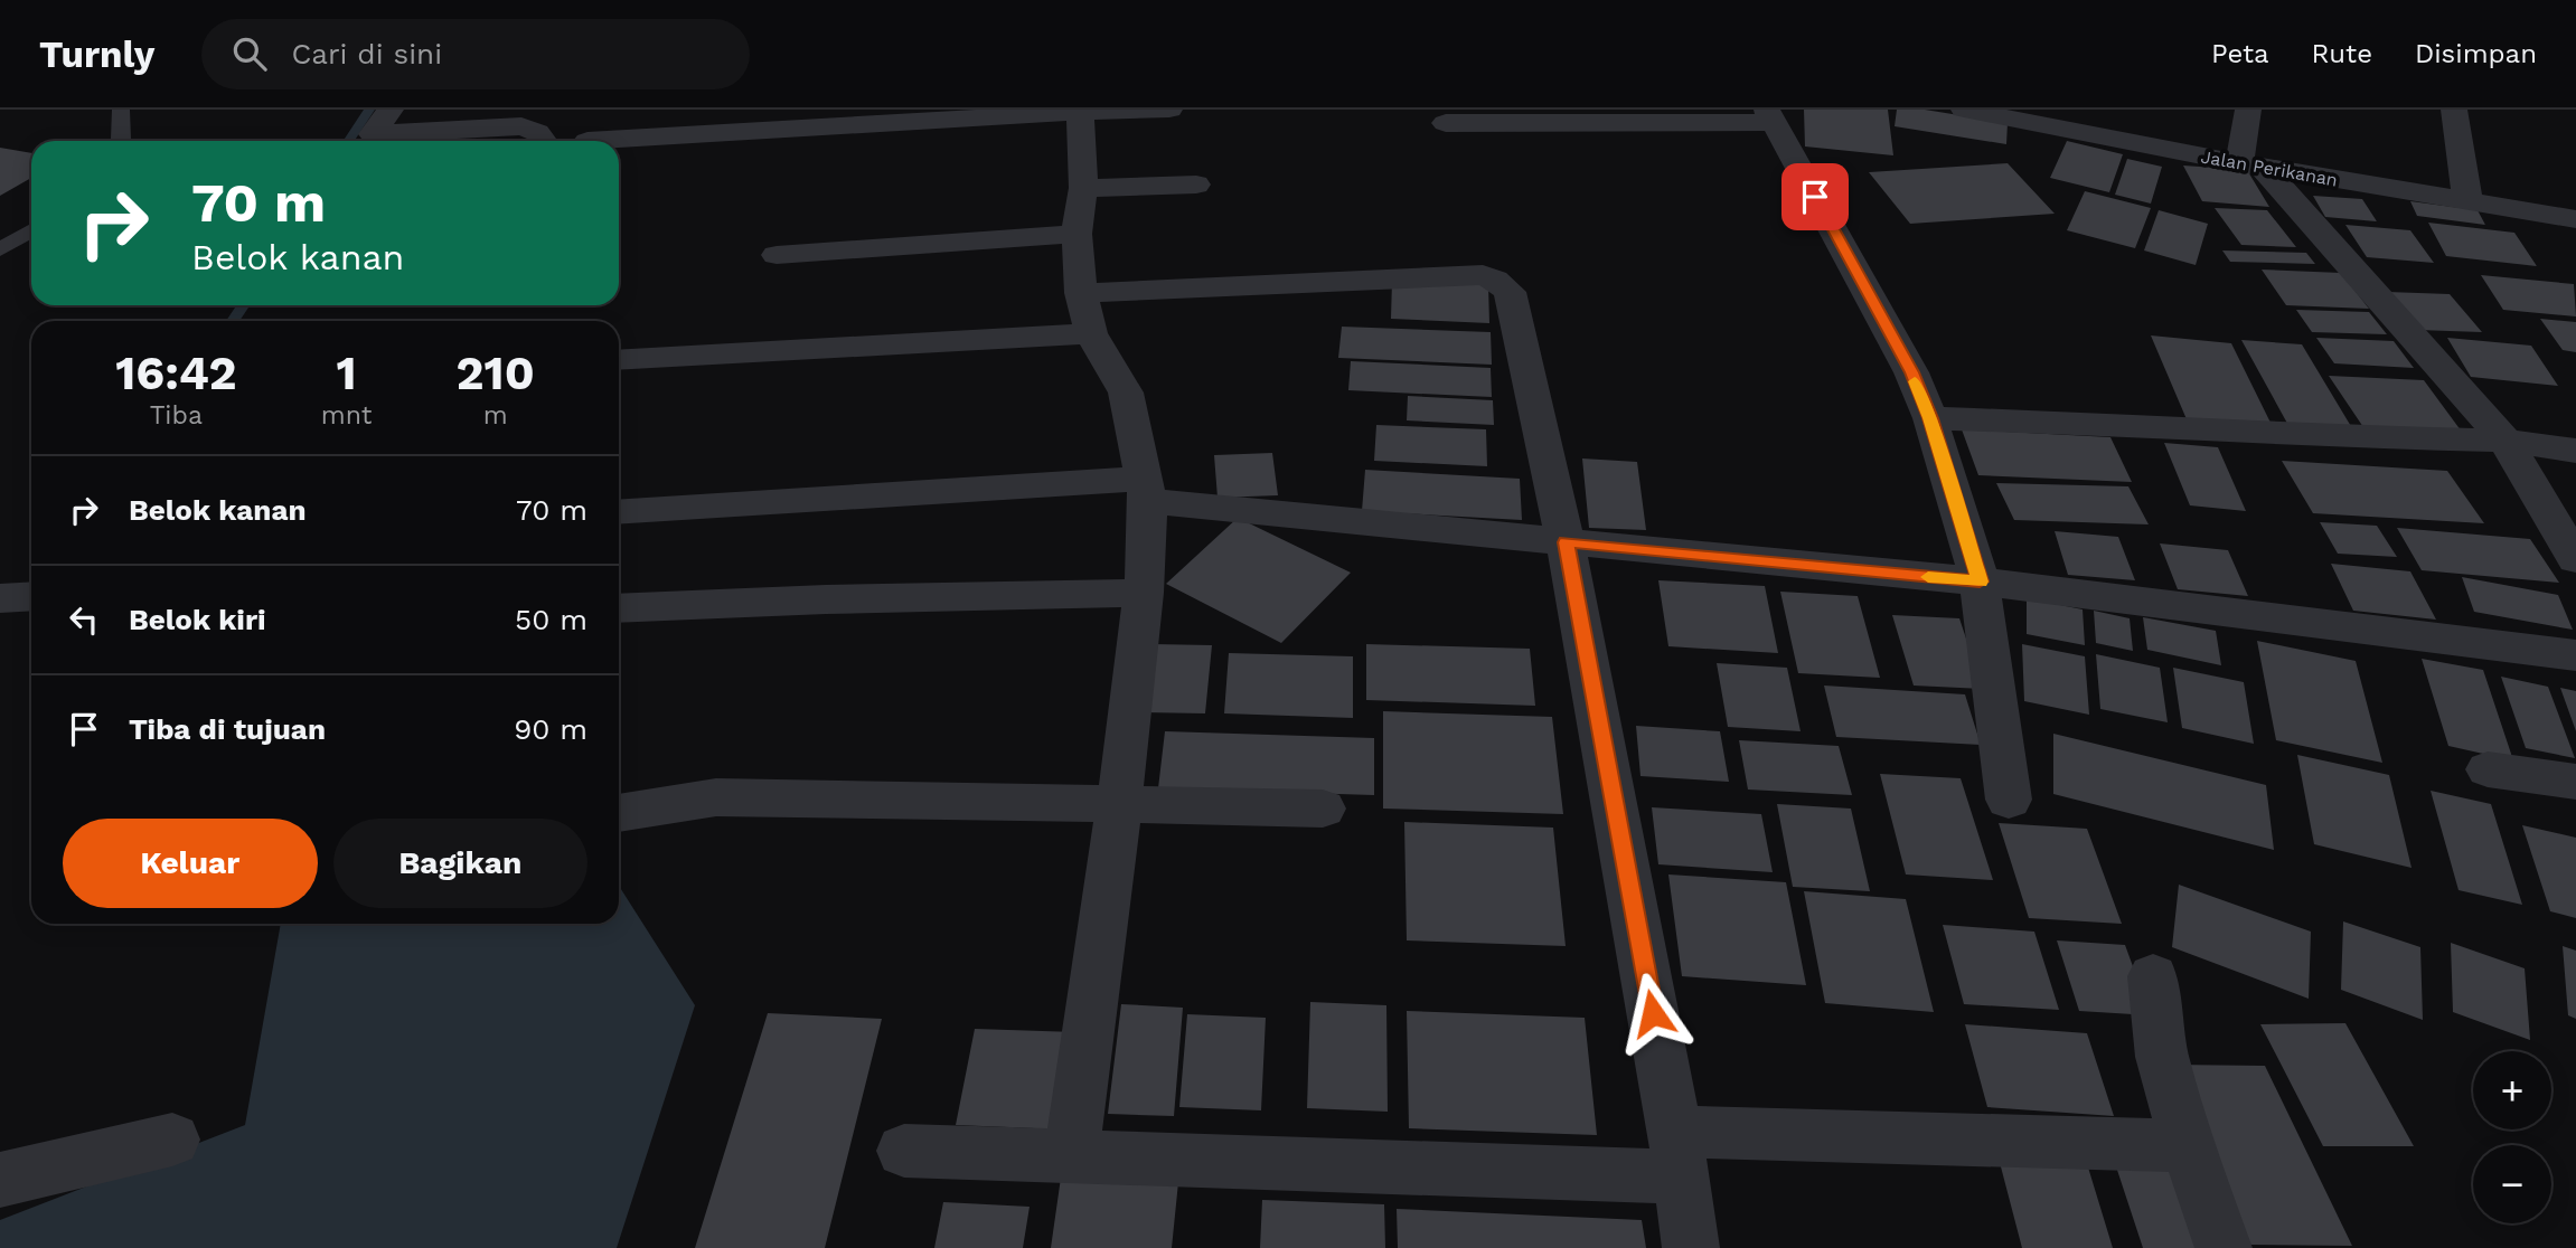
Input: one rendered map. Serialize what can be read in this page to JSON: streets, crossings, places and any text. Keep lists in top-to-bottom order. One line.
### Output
{"streets":{"street":["Jalan Perikanan"]},"page":{"header":"Turnly","search":"Cari di sini","nav":["Peta","Rute","Disimpan"],"turn":["70 m","Belok kanan"],"eta":["16:42","Tiba","1","mnt","210","m"],"list":[{"name":"Belok kanan","value":"70 m"},{"name":"Belok kiri","value":"50 m"},{"name":"Tiba di tujuan","value":"90 m"}],"buttons":["Keluar","Bagikan"],"map_buttons":["+","−"]}}
